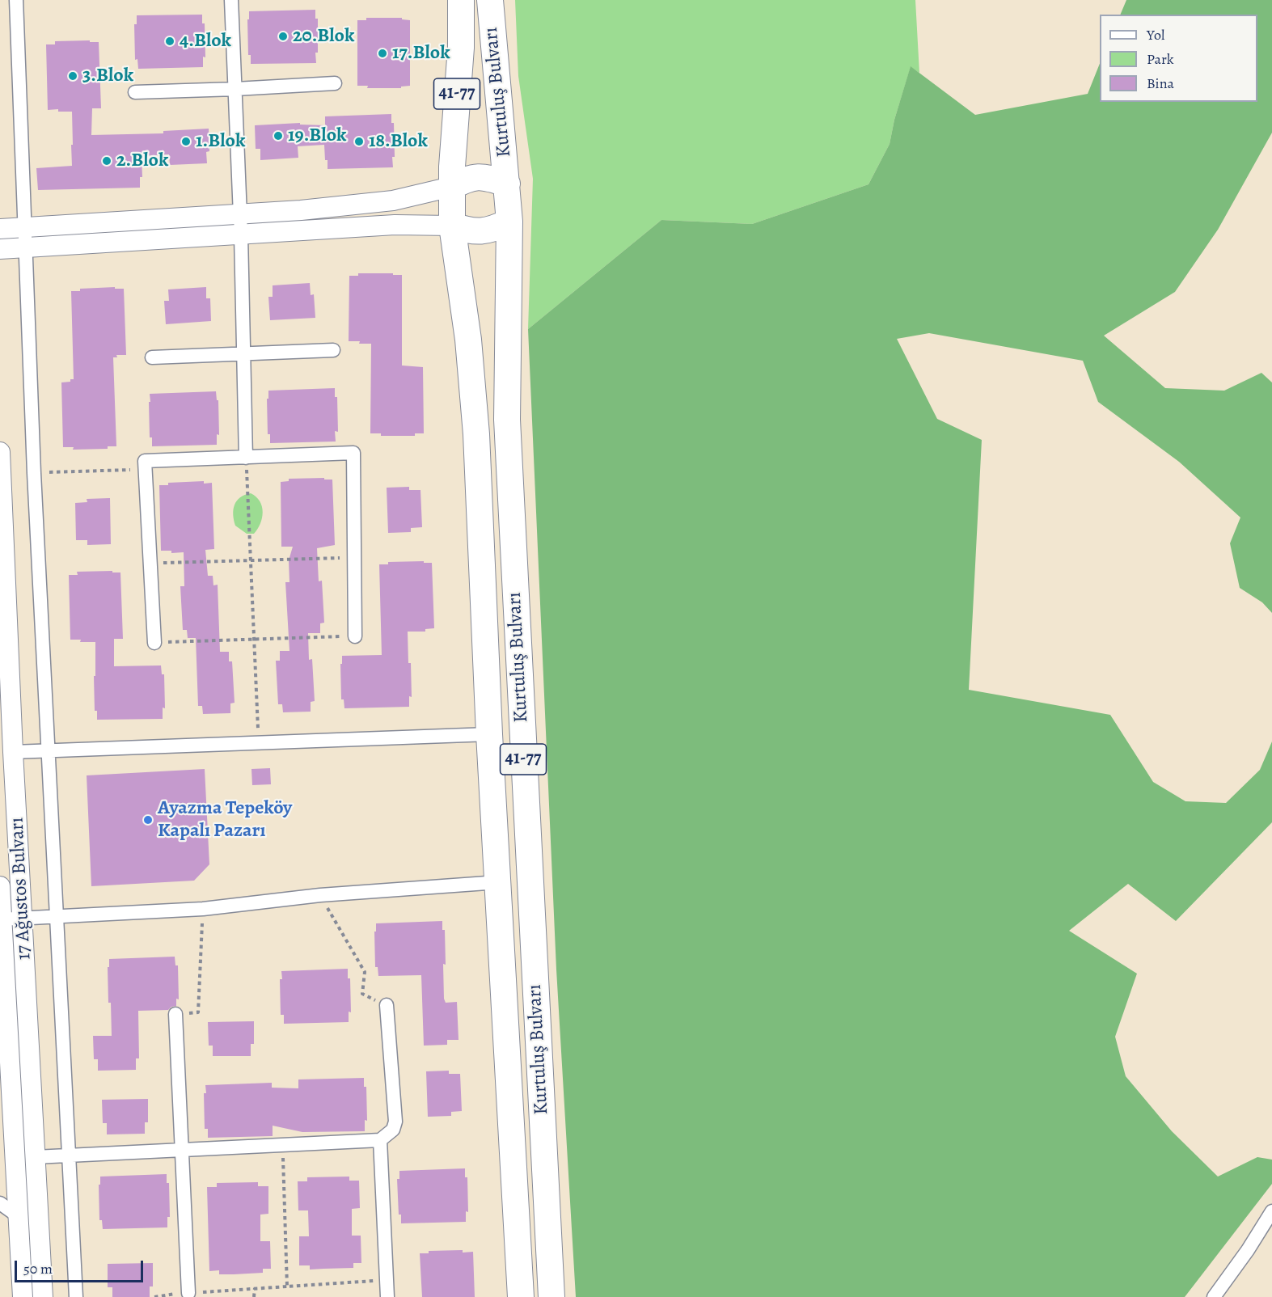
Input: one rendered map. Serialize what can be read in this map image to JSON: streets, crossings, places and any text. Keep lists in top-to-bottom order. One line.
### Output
{"streets":{"highway":["Kurtuluş Bulvarı","41-77"],"main road":["17 Ağustos Bulvarı"]},"places":["20.Blok","4.Blok","17.Blok","3.Blok","19.Blok","1.Blok","18.Blok","2.Blok","Ayazma Tepeköy Kapalı Pazarı"],"legend":["Yol","Park","Bina"],"scale_bar":"50 m"}
